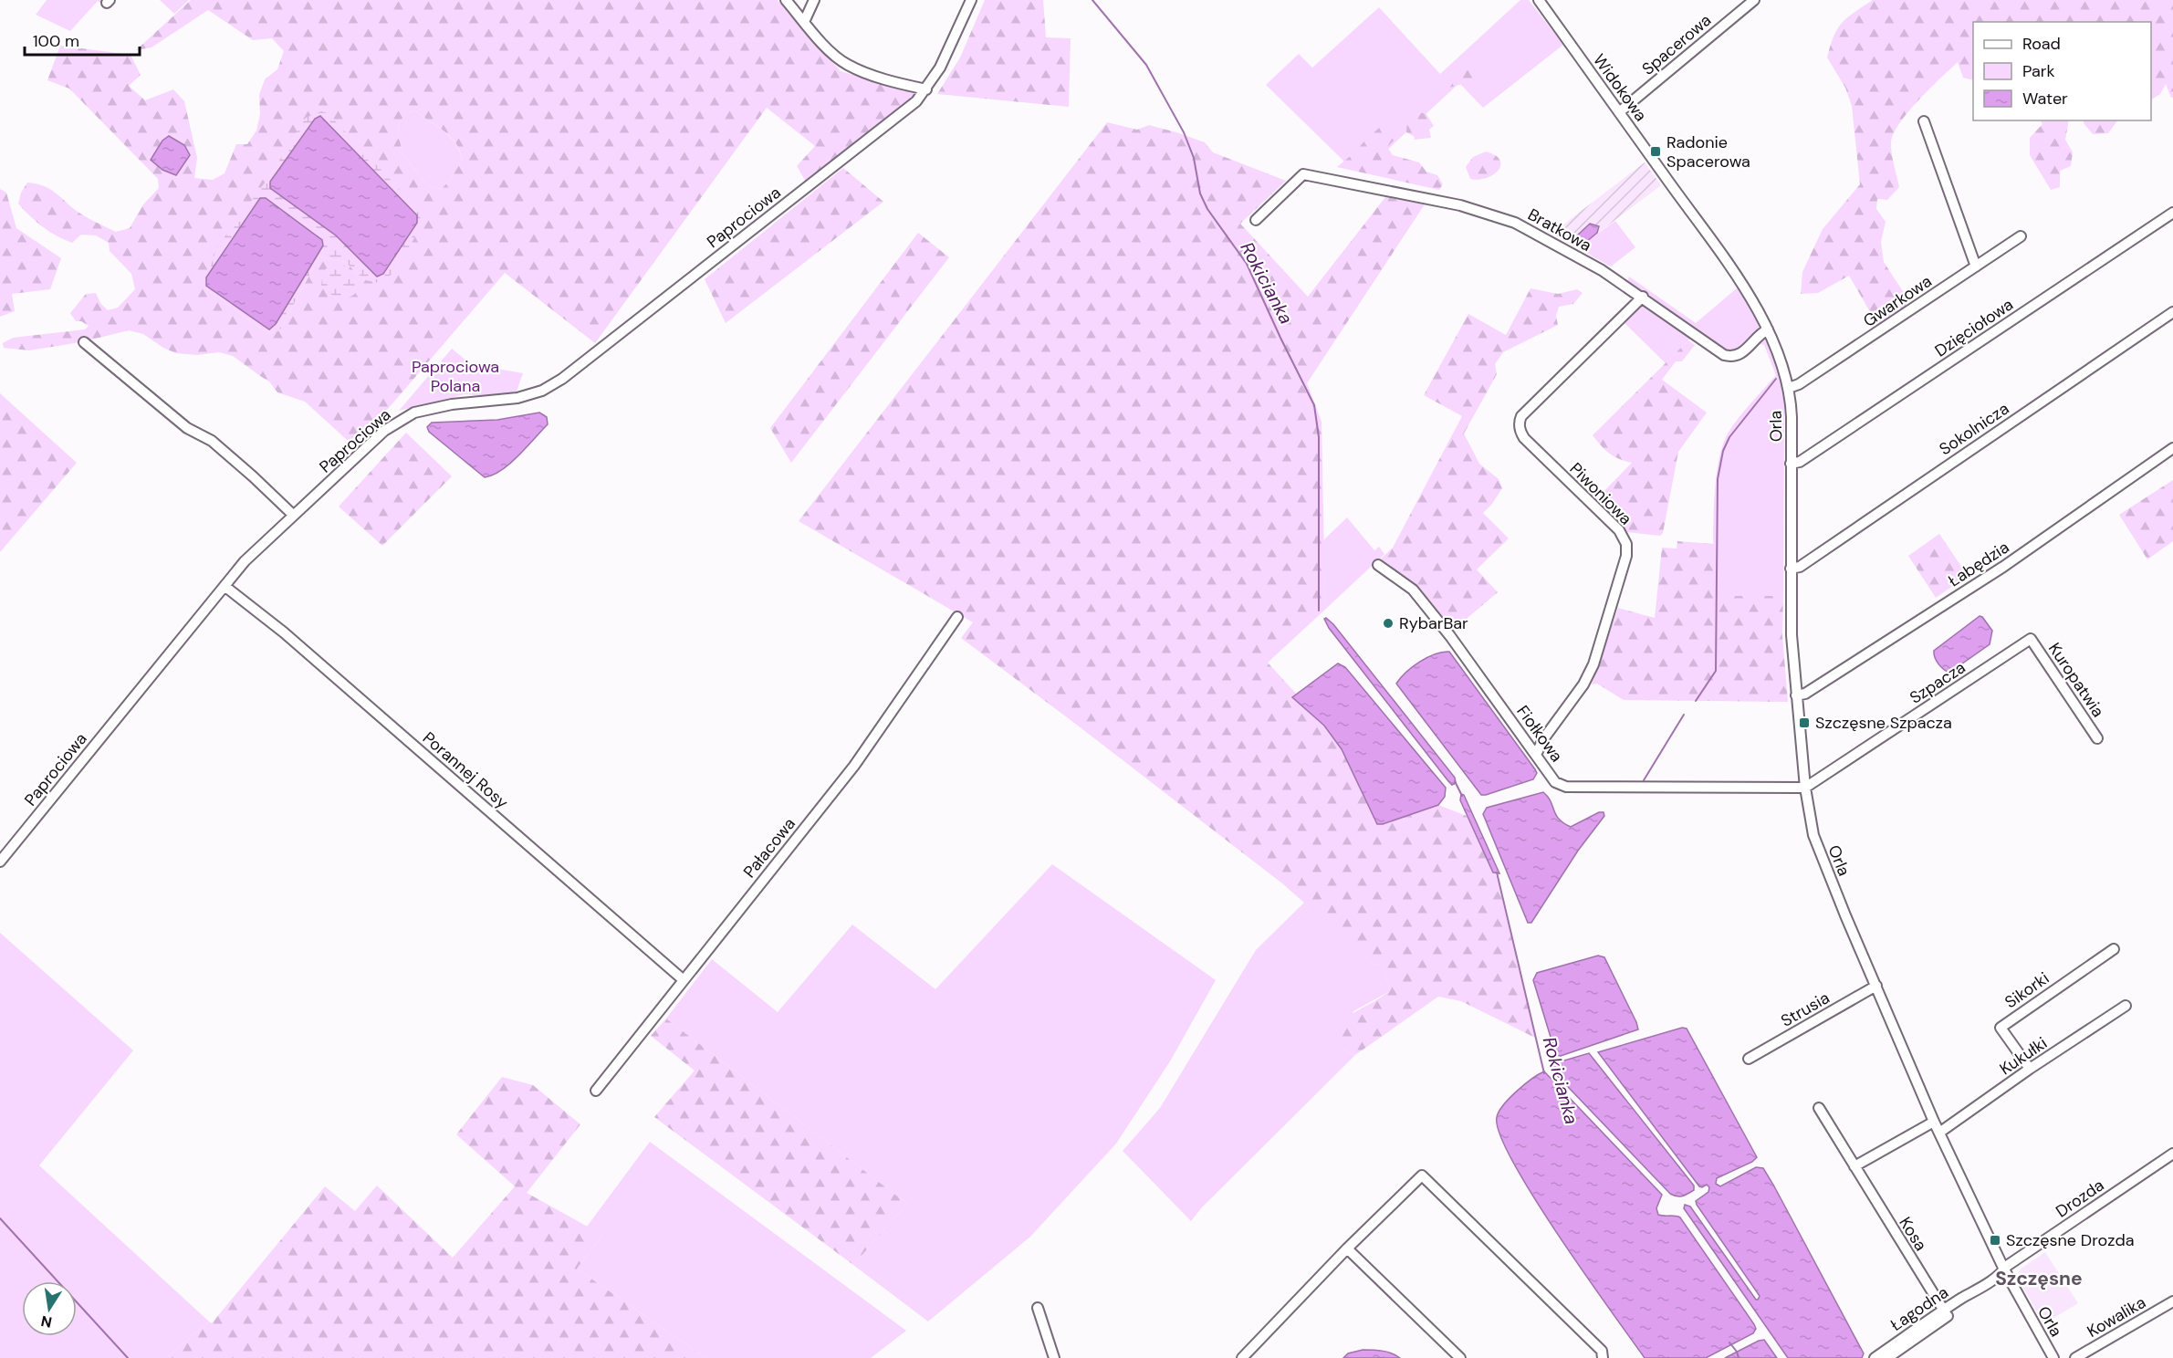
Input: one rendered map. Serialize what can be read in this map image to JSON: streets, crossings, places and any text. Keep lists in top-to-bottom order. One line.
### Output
{"streets":{"street":["Spacerowa","Widokowa","Paprociowa","Bratkowa","Gwarkowa","Dzięciołowa","Orla","Sokolnicza","Piwoniowa","Łabędzia","Kuropatwia","Szpacza","Fiołkowa","Porannej Rosy","Pałacowa","Sikorki","Strusia","Kukułki","Drozda","Kosa","Łagodna","Kowalika"]},"crossings":[["Spacerowa","Widokowa"],["Widokowa","Bratkowa"],["Widokowa","Orla"],["Paprociowa","Porannej Rosy"],["Bratkowa","Orla"],["Bratkowa","Piwoniowa"],["Gwarkowa","Orla"],["Dzięciołowa","Orla"],["Orla","Sokolnicza"],["Orla","Łabędzia"],["Orla","Szpacza"],["Orla","Fiołkowa"],["Orla","Strusia"],["Orla","Kukułki"],["Orla","Drozda"],["Orla","Łagodna"],["Piwoniowa","Fiołkowa"],["Kuropatwia","Szpacza"],["Szpacza","Fiołkowa"],["Porannej Rosy","Pałacowa"],["Sikorki","Kukułki"],["Drozda","Łagodna"],["Kosa","Łagodna"]],"districts":["Szczęsne"],"water":["Rokicianka"],"parks":["Paprociowa Polana"],"places":{"transit":["Radonie Spacerowa","Szczęsne Szpacza","Szczęsne Drozda"],"other":["RybarBar"]},"legend":["Road","Park","Water"],"scale_bar":"100 m","north":"bottom"}
